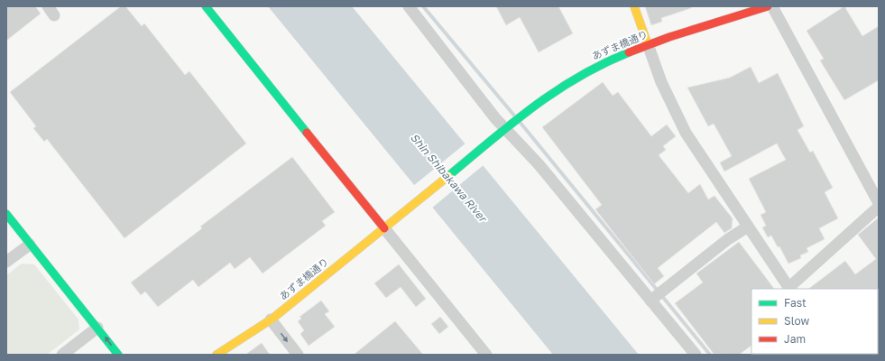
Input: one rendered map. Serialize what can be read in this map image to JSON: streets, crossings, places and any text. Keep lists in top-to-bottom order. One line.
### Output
{"streets":{"street":["あずま橋通り"]},"water":["Shin Shibakawa River"],"legend":["Fast","Slow","Jam"]}
